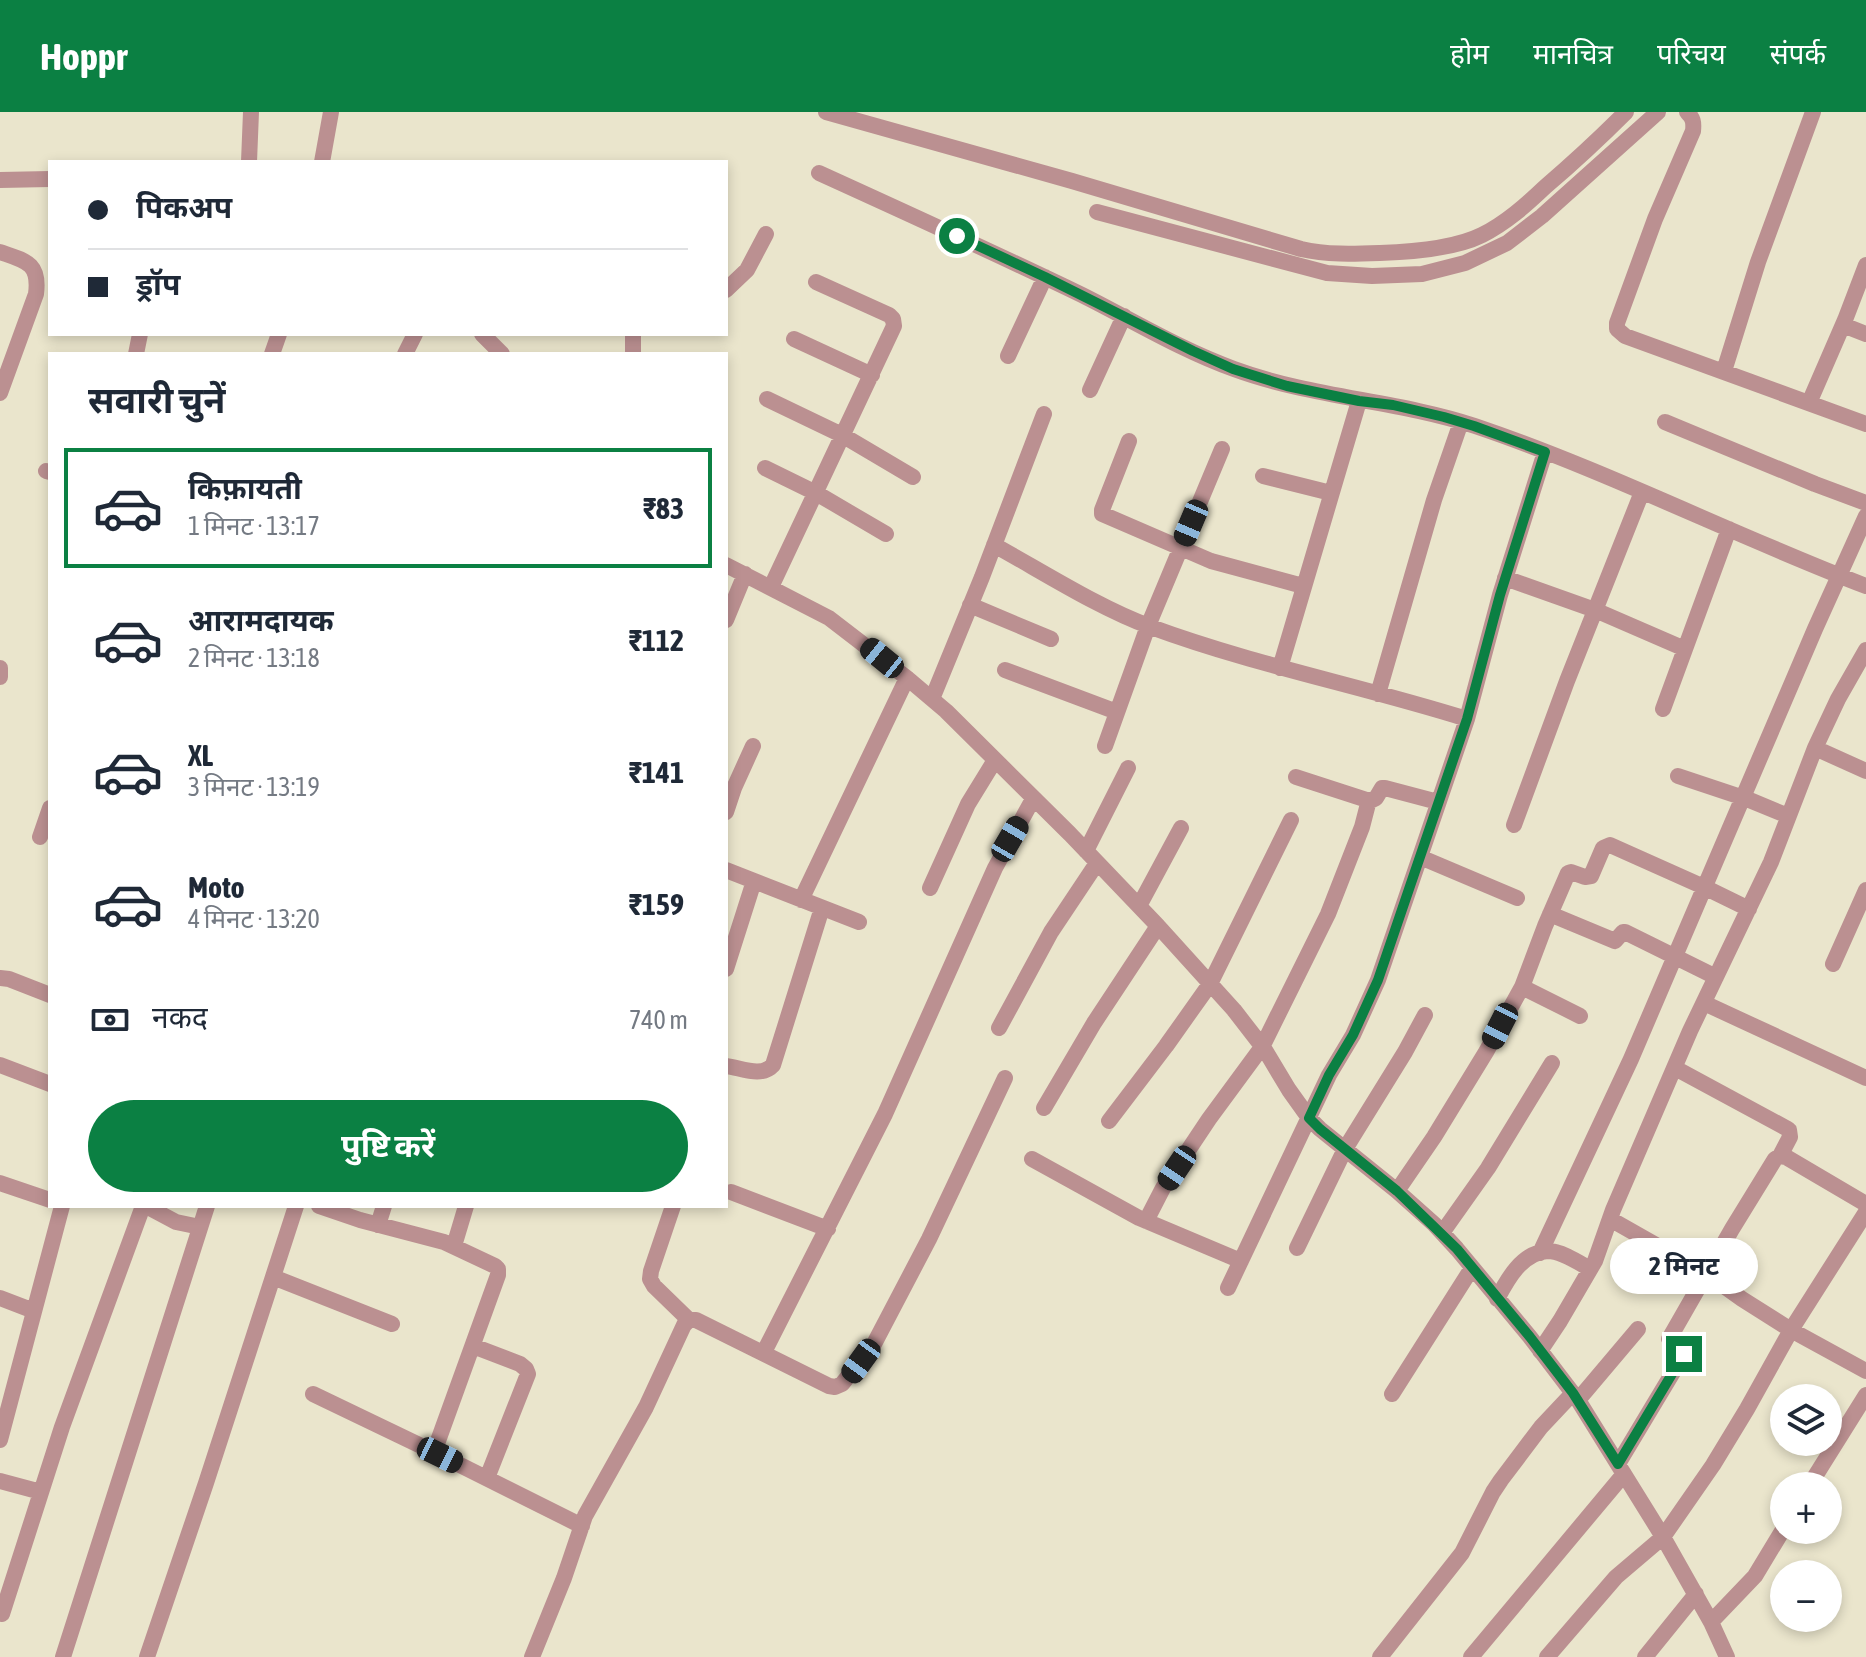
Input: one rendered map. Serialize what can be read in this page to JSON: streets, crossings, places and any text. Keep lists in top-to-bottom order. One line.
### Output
{"page":{"header":"Hoppr","nav":["होम","मानचित्र","परिचय","संपर्क"],"banner":["पिकअप","ड्रॉप"],"heading":"सवारी चुनें","list":[{"name":"किफ़ायती","note":"1 मिनट · 13:17","value":"₹83"},{"name":"आरामदायक","note":"2 मिनट · 13:18","value":"₹112"},{"name":"XL","note":"3 मिनट · 13:19","value":"₹141"},{"name":"Moto","note":"4 मिनट · 13:20","value":"₹159"}],"pay":["नकद","740 m"],"buttons":"पुष्टि करें","bubble":"2 मिनट","map_buttons":["+","−"]}}
